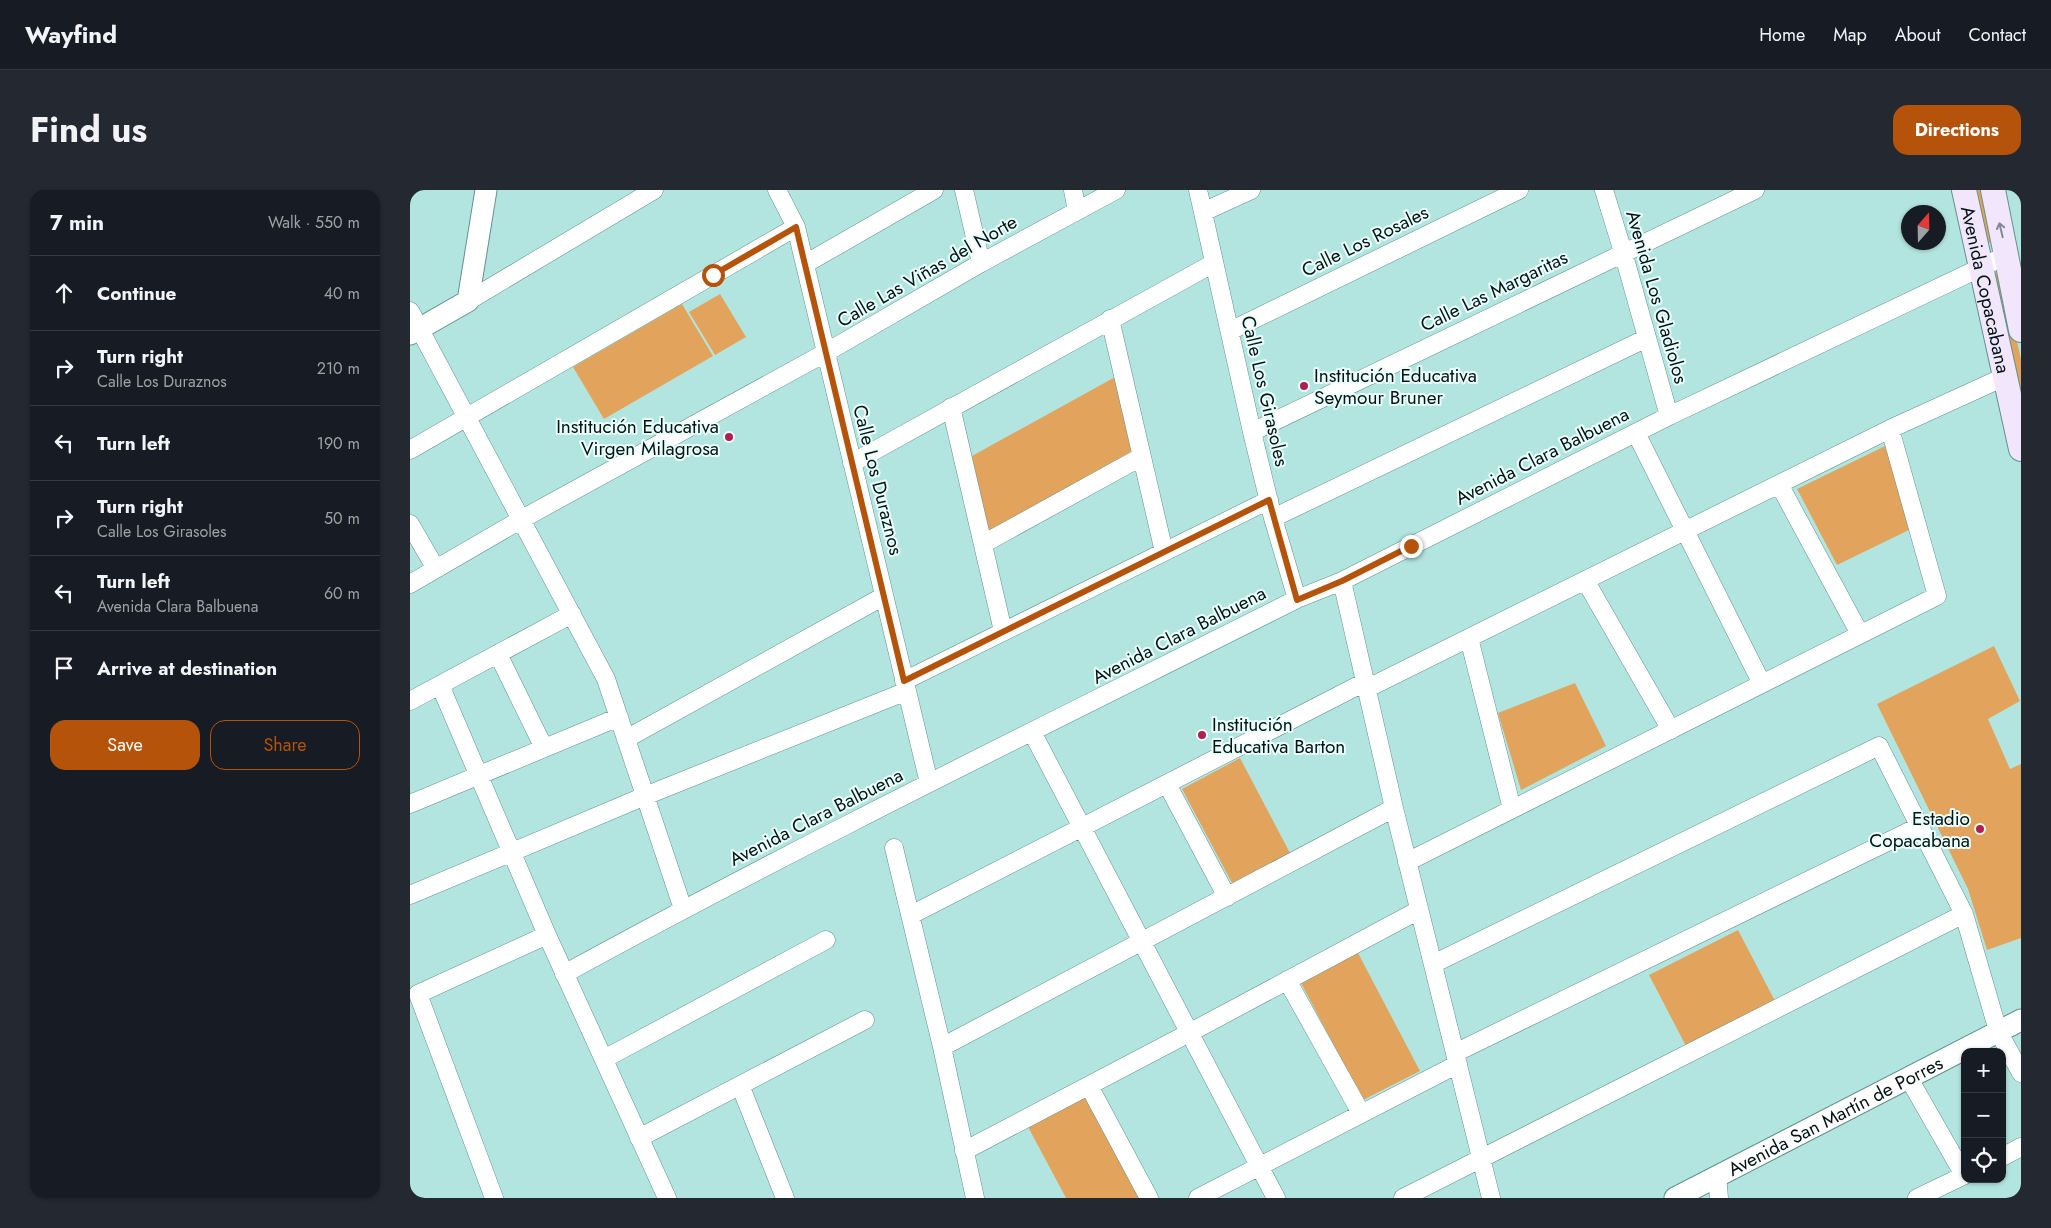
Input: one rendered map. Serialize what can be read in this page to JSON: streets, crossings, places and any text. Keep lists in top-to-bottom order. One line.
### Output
{"streets":{"main road":["Avenida Copacabana"],"street":["Calle Los Rosales","Calle Las Viñas del Norte","Calle Las Margaritas","Avenida Los Gladiolos","Calle Los Girasoles","Avenida Clara Balbuena","Calle Los Duraznos","Avenida San Martín de Porres"]},"crossings":[["Calle Los Rosales","Calle Los Girasoles"],["Calle Las Viñas del Norte","Calle Los Duraznos"],["Avenida Copacabana","Avenida Clara Balbuena"],["Calle Las Margaritas","Avenida Los Gladiolos"],["Calle Las Margaritas","Calle Los Girasoles"],["Avenida Los Gladiolos","Avenida Clara Balbuena"],["Calle Los Girasoles","Avenida Clara Balbuena"],["Avenida Clara Balbuena","Calle Los Duraznos"]],"places":["Institución Educativa Seymour Bruner","Institución Educativa Virgen Milagrosa","Institución Educativa Barton","Estadio Copacabana"],"north":"top","page":{"header":"Wayfind","nav":["Home","Map","About","Contact"],"title":"Find us","buttons":["Directions",["Save","Share"]],"heading":["7 min","Walk · 550 m"],"list":[["Continue","40 m"],["Turn right","Calle Los Duraznos","210 m"],["Turn left","190 m"],["Turn right","Calle Los Girasoles","50 m"],["Turn left","Avenida Clara Balbuena","60 m"],"Arrive at destination"],"map_buttons":["+","−"]}}
